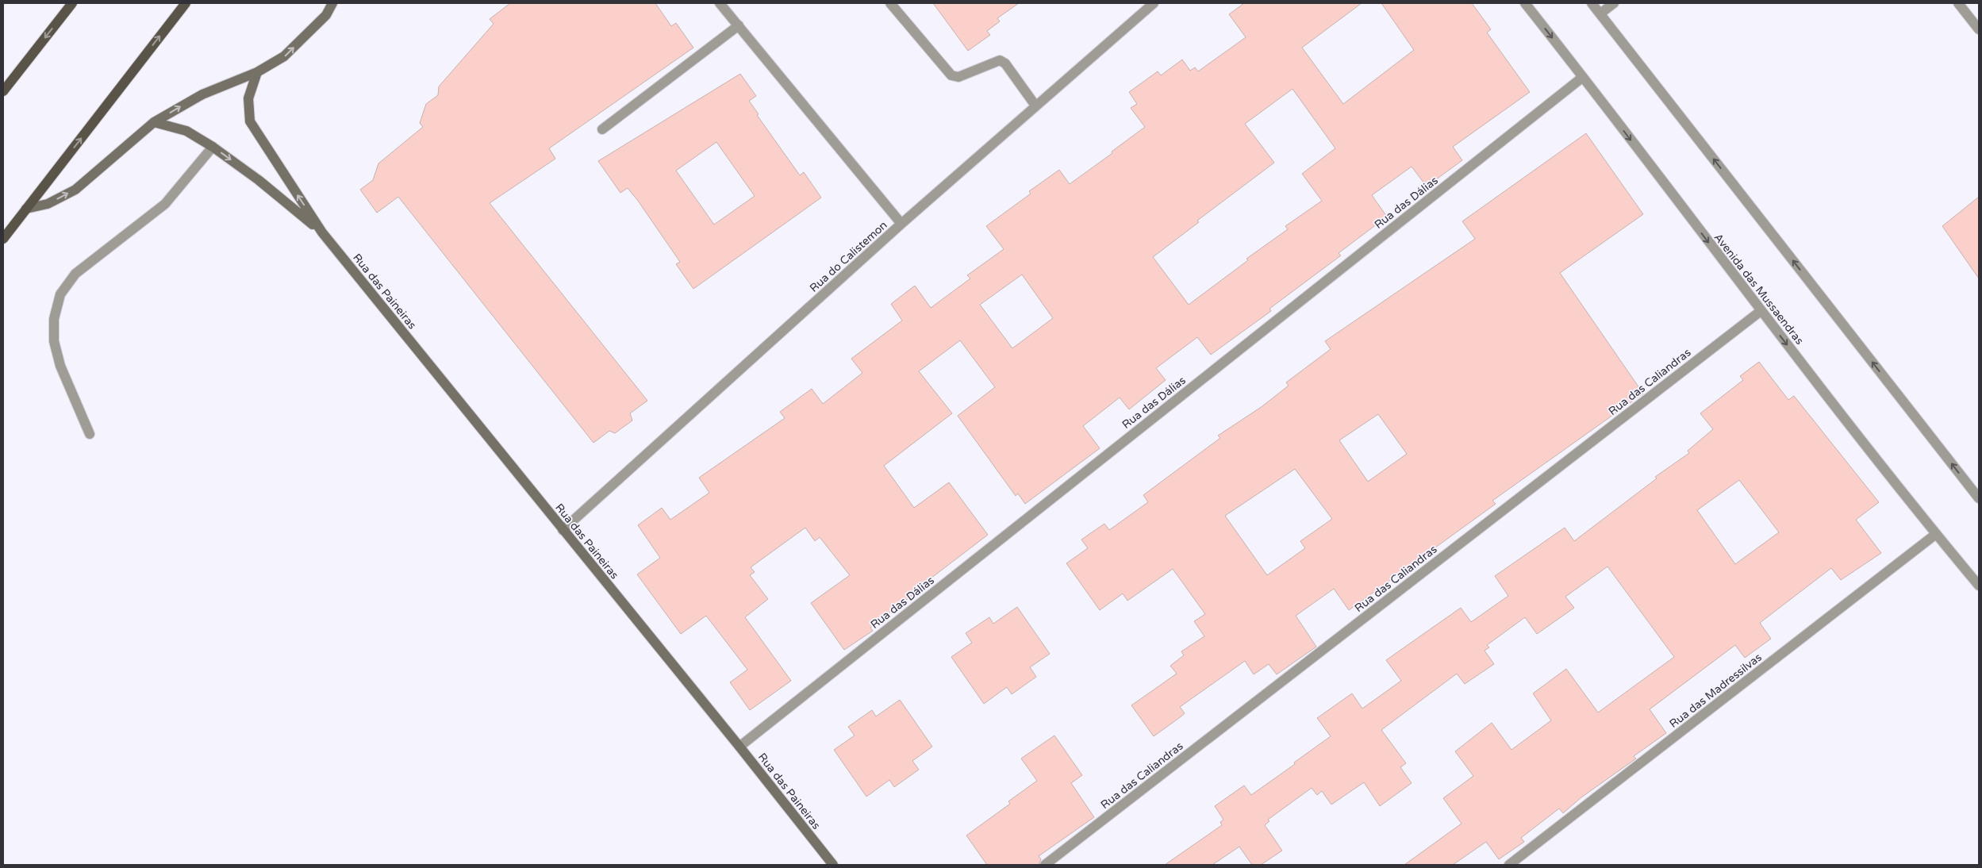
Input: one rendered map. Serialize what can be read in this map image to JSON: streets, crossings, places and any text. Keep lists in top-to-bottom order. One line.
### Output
{"streets":{"street":["Rua das Dálias","Rua do Calistemon","Avenida das Mussaendras","Rua das Paineiras","Rua das Caliandras","Rua das Madressilvas"]},"crossings":[["Rua das Dálias","Avenida das Mussaendras"],["Rua das Dálias","Rua das Paineiras"],["Rua do Calistemon","Rua das Paineiras"],["Avenida das Mussaendras","Rua das Caliandras"],["Avenida das Mussaendras","Rua das Madressilvas"]]}
